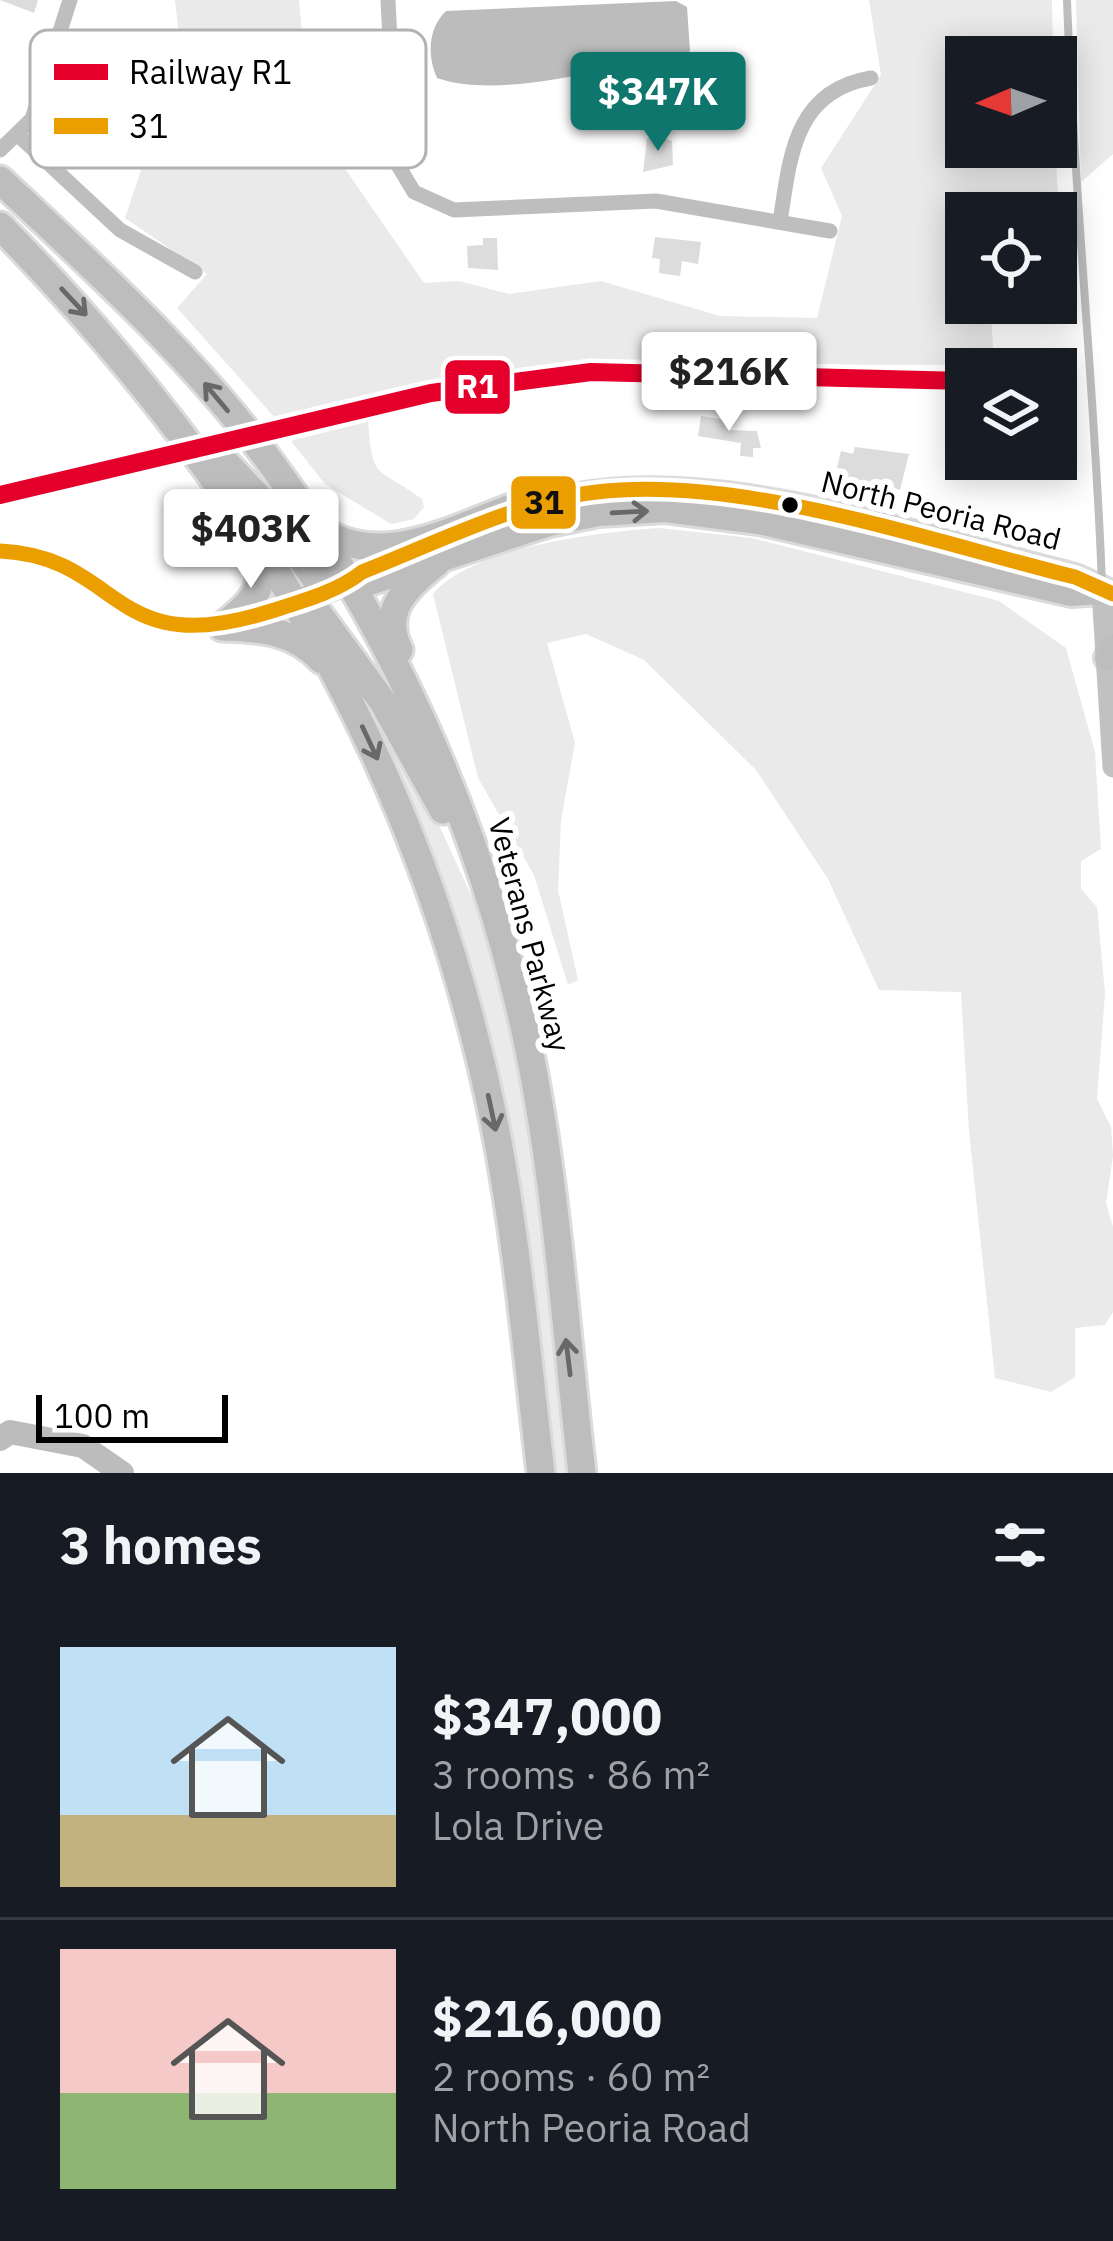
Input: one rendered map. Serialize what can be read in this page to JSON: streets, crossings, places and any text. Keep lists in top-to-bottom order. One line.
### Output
{"streets":{"highway":["Veterans Parkway"],"main road":["North Peoria Road"]},"crossings":[["North Peoria Road","Veterans Parkway"]],"lines":["rail line R1","transit line 31"],"legend":["Railway R1","31"],"scale_bar":"100 m","north":"left","page":{"price":["$347K","$216K","$403K"],"scale":"100 m","heading":"3 homes","list":[{"name":"$347,000","note":"3 rooms · 86 m² · Lola Drive"},{"name":"$216,000","note":"2 rooms · 60 m² · North Peoria Road"}]}}
